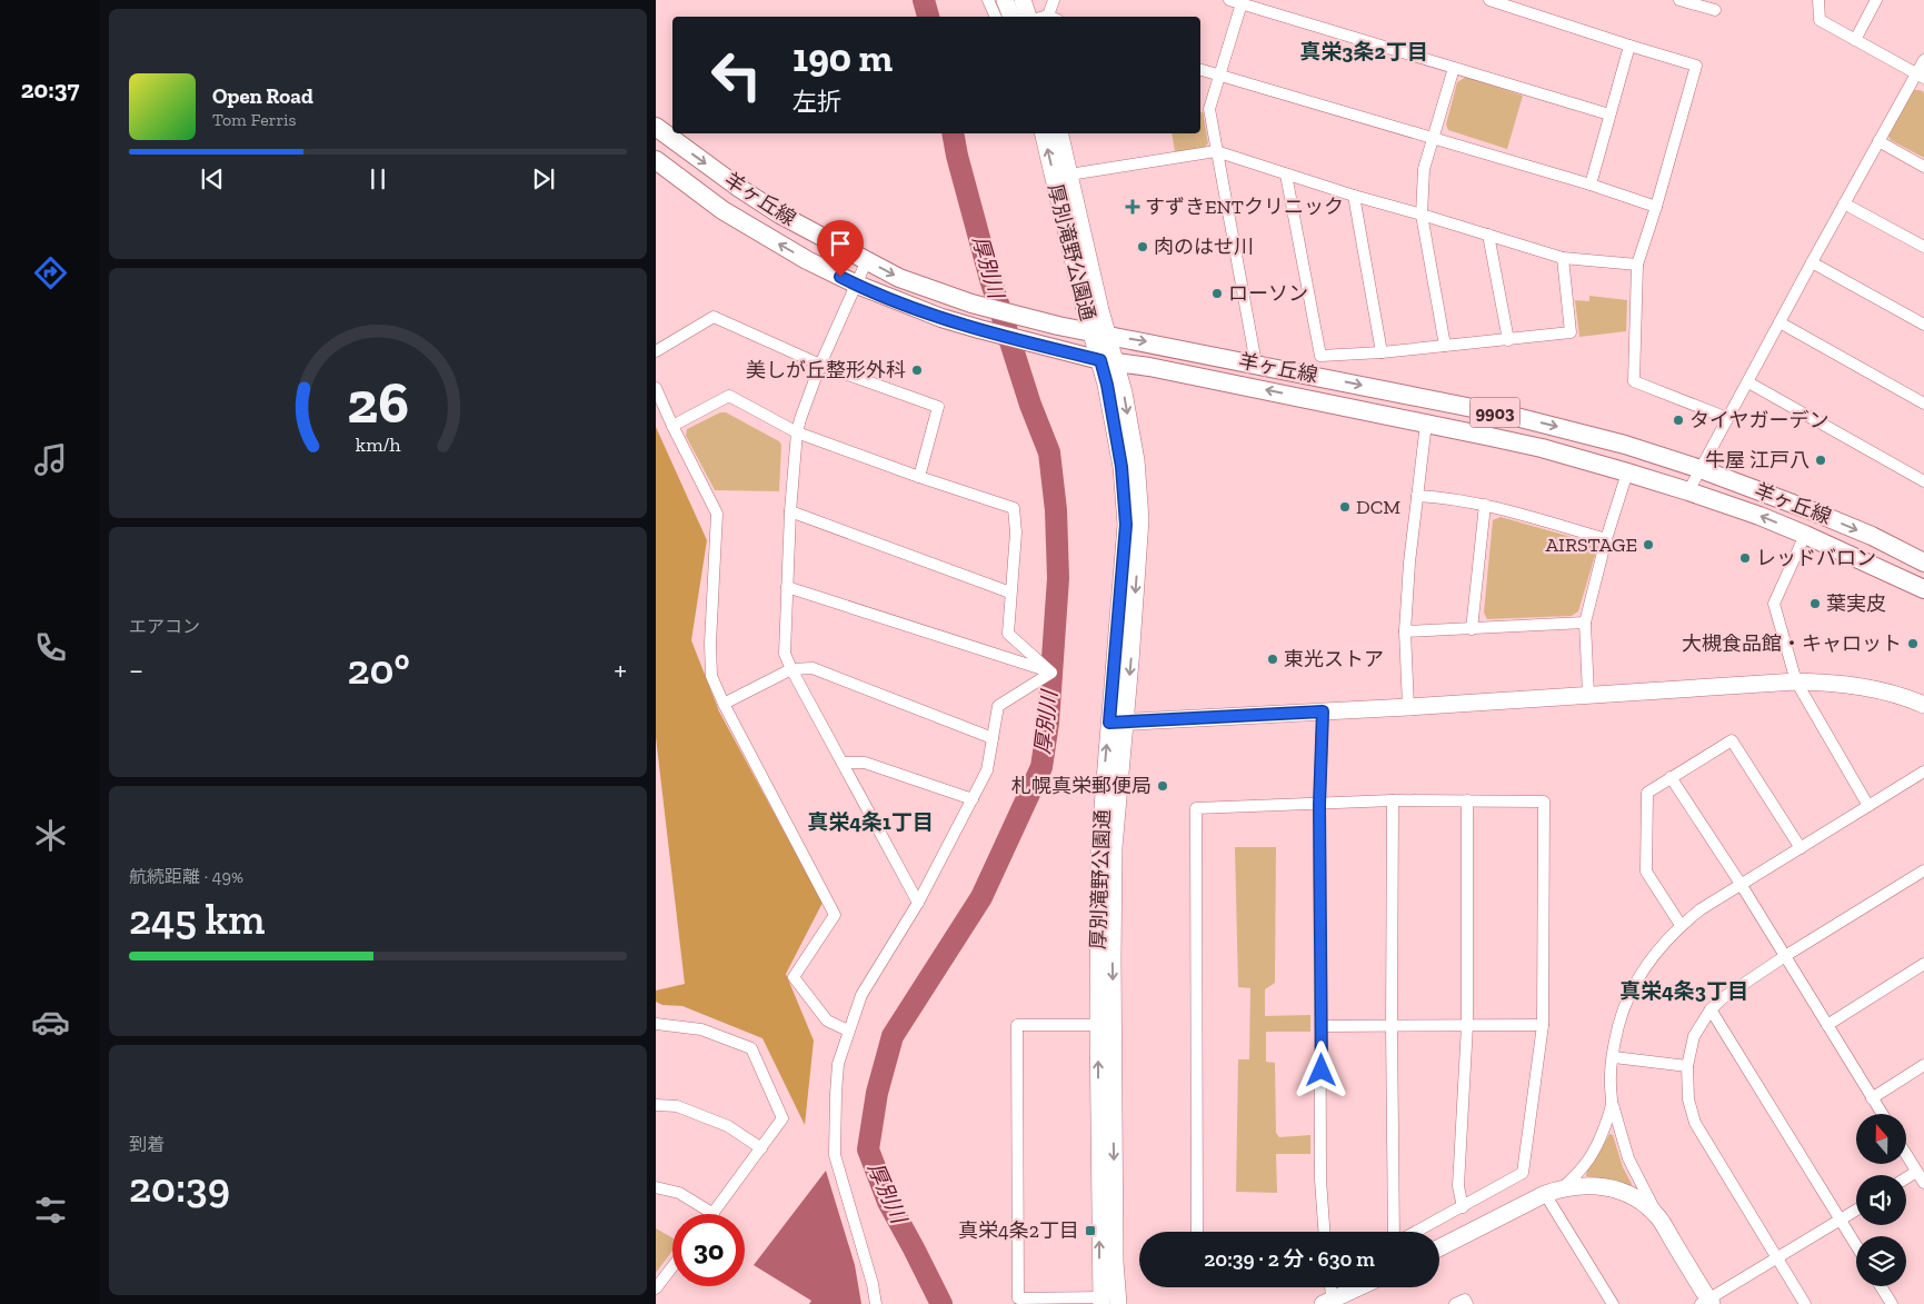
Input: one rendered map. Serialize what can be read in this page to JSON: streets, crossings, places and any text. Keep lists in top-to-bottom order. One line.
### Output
{"streets":{"main road":["羊ヶ丘線","厚別滝野公園通","9903"]},"crossings":[["羊ヶ丘線","厚別滝野公園通"]],"districts":["真栄3条2丁目","真栄4条1丁目","真栄4条3丁目"],"water":["厚別川"],"places":{"health":["すずきENTクリニック"],"other":["肉のはせ川","ローソン","美しが丘整形外科","タイヤガーデン","牛屋 江戸八","DCM","AIRSTAGE","レッドバロン","葉実皮","大槻食品館・キャロット","東光ストア","札幌真栄郵便局"],"transit":["真栄4条2丁目"]},"north":"top","page":{"tabs":"20:37","turn":["190 m","左折"],"song":["Open Road","Tom Ferris"],"tile":["エアコン",["航続距離 · 49%","245 km"],["到着","20:39"]],"heat":["−","20°","+"],"limit":"30","trip":"20:39 · 2 分 · 630 m","gauge":["26","km/h"]}}
